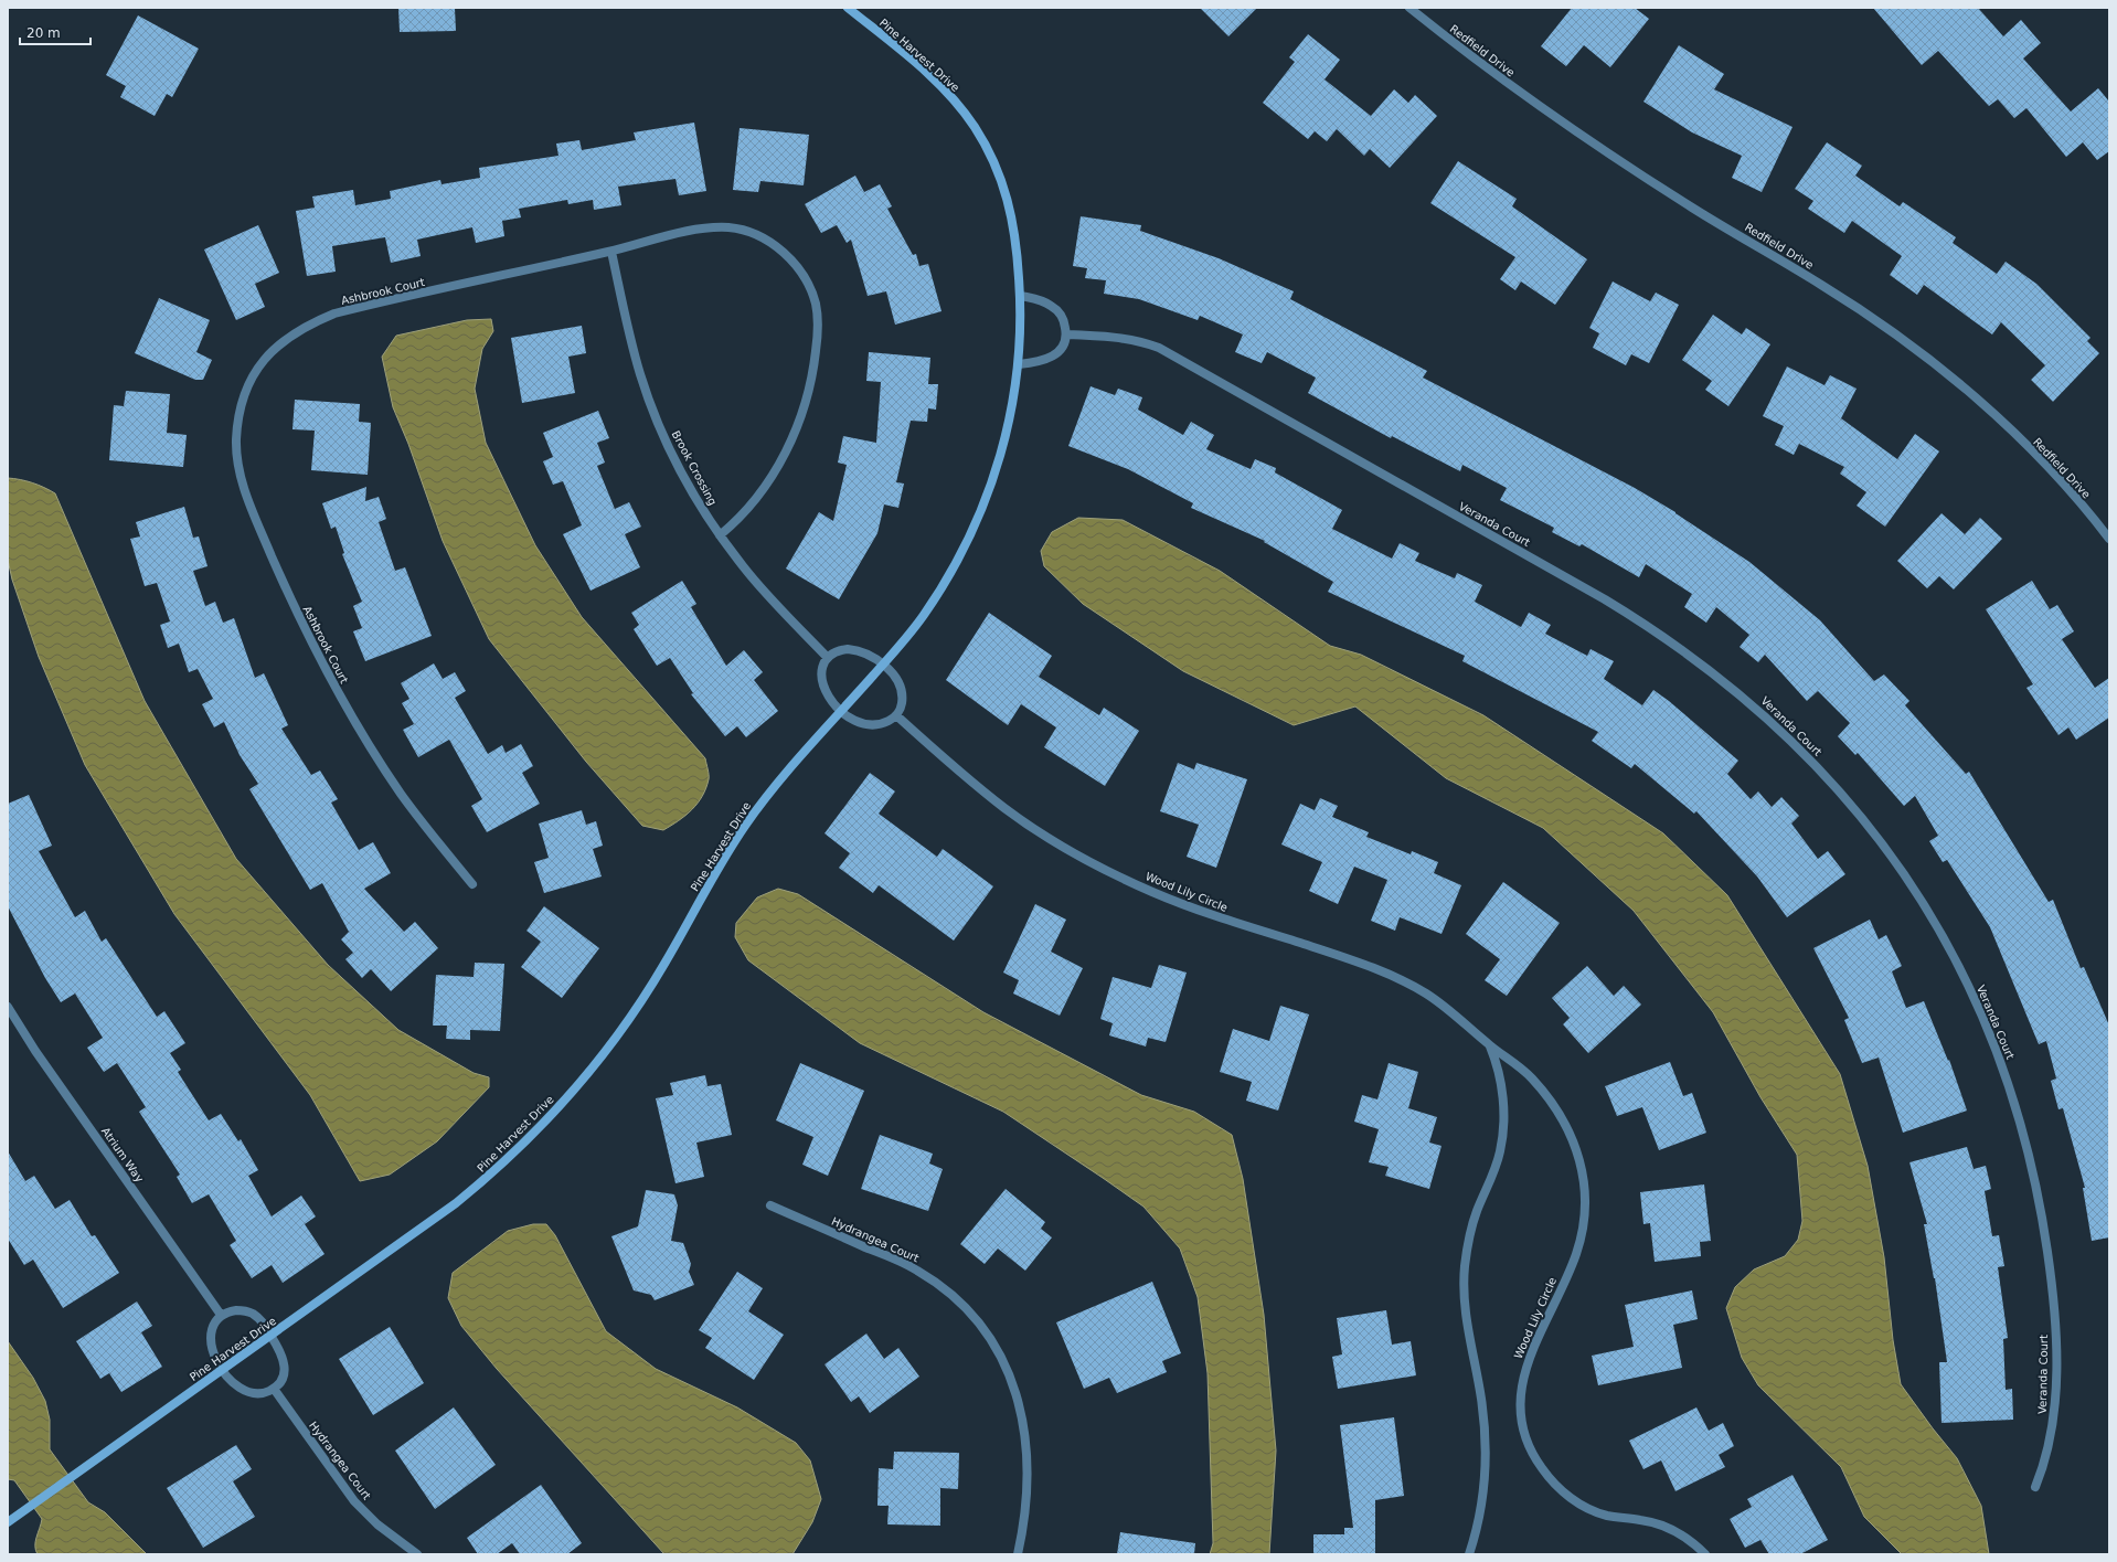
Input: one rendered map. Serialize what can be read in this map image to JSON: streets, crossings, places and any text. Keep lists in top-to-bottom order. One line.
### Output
{"streets":{"street":["Redfield Drive","Pine Harvest Drive","Ashbrook Court","Brook Crossing","Veranda Court","Wood Lily Circle","Atrium Way","Hydrangea Court"]},"crossings":[["Ashbrook Court","Brook Crossing"]],"scale_bar":"20 m"}
